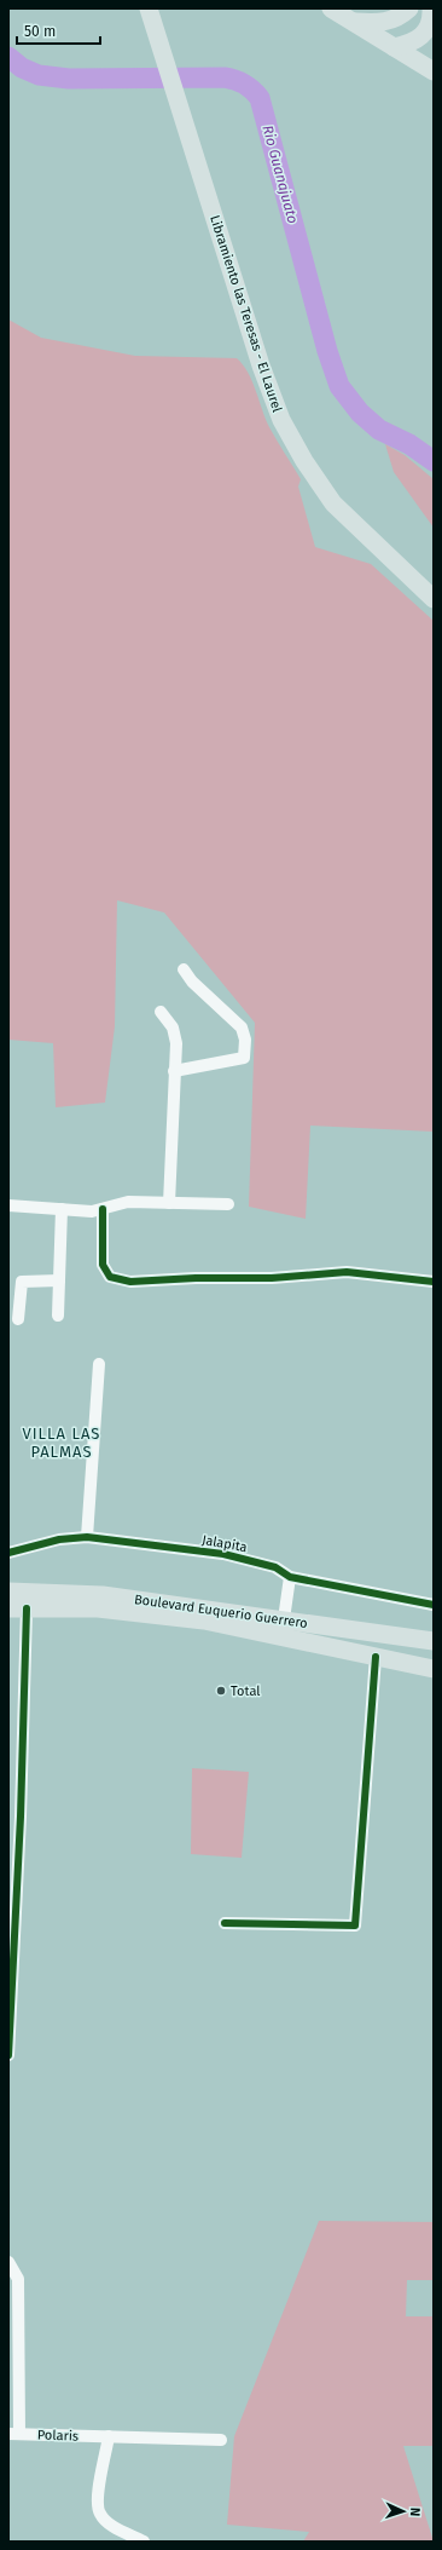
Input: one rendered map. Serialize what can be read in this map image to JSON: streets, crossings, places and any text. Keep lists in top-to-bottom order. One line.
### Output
{"streets":{"main road":["Libramiento las Teresas - El Laurel","Boulevard Euquerio Guerrero"],"street":["Jalapita","Polaris"]},"districts":["VILLA LAS PALMAS"],"water":["Rio Guanajuato"],"places":["Total"],"scale_bar":"50 m","north":"right"}
